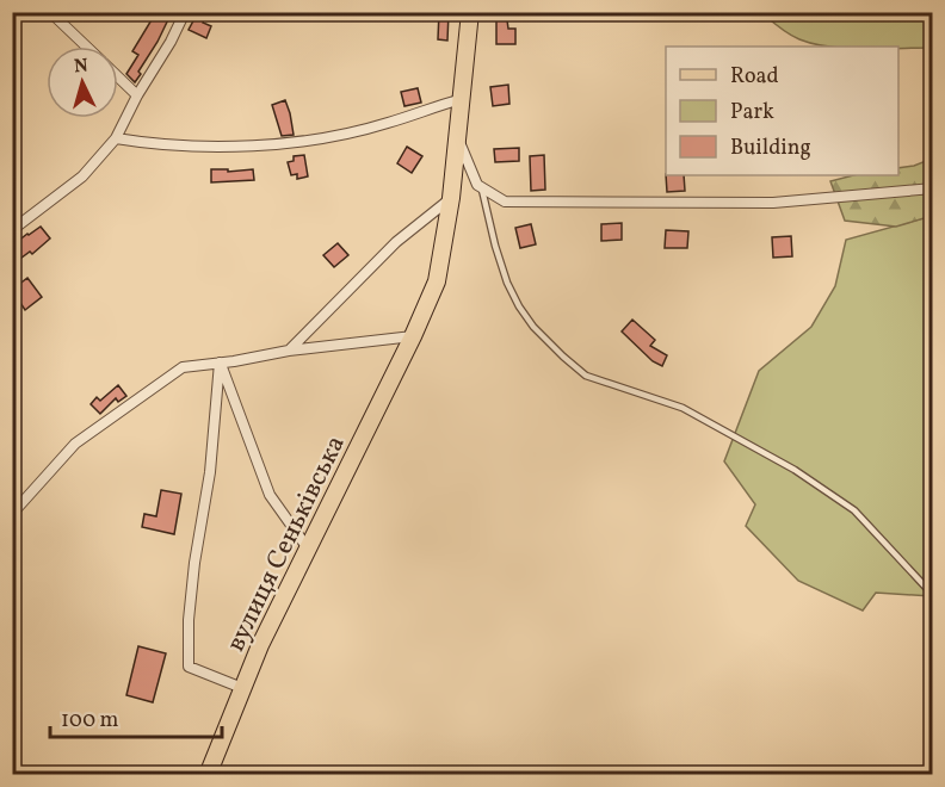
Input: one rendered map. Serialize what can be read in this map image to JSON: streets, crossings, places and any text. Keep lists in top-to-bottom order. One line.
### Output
{"streets":{"main road":["вулиця Сенькiвська"]},"legend":["Road","Park","Building"],"scale_bar":"100 m","north":"top"}
